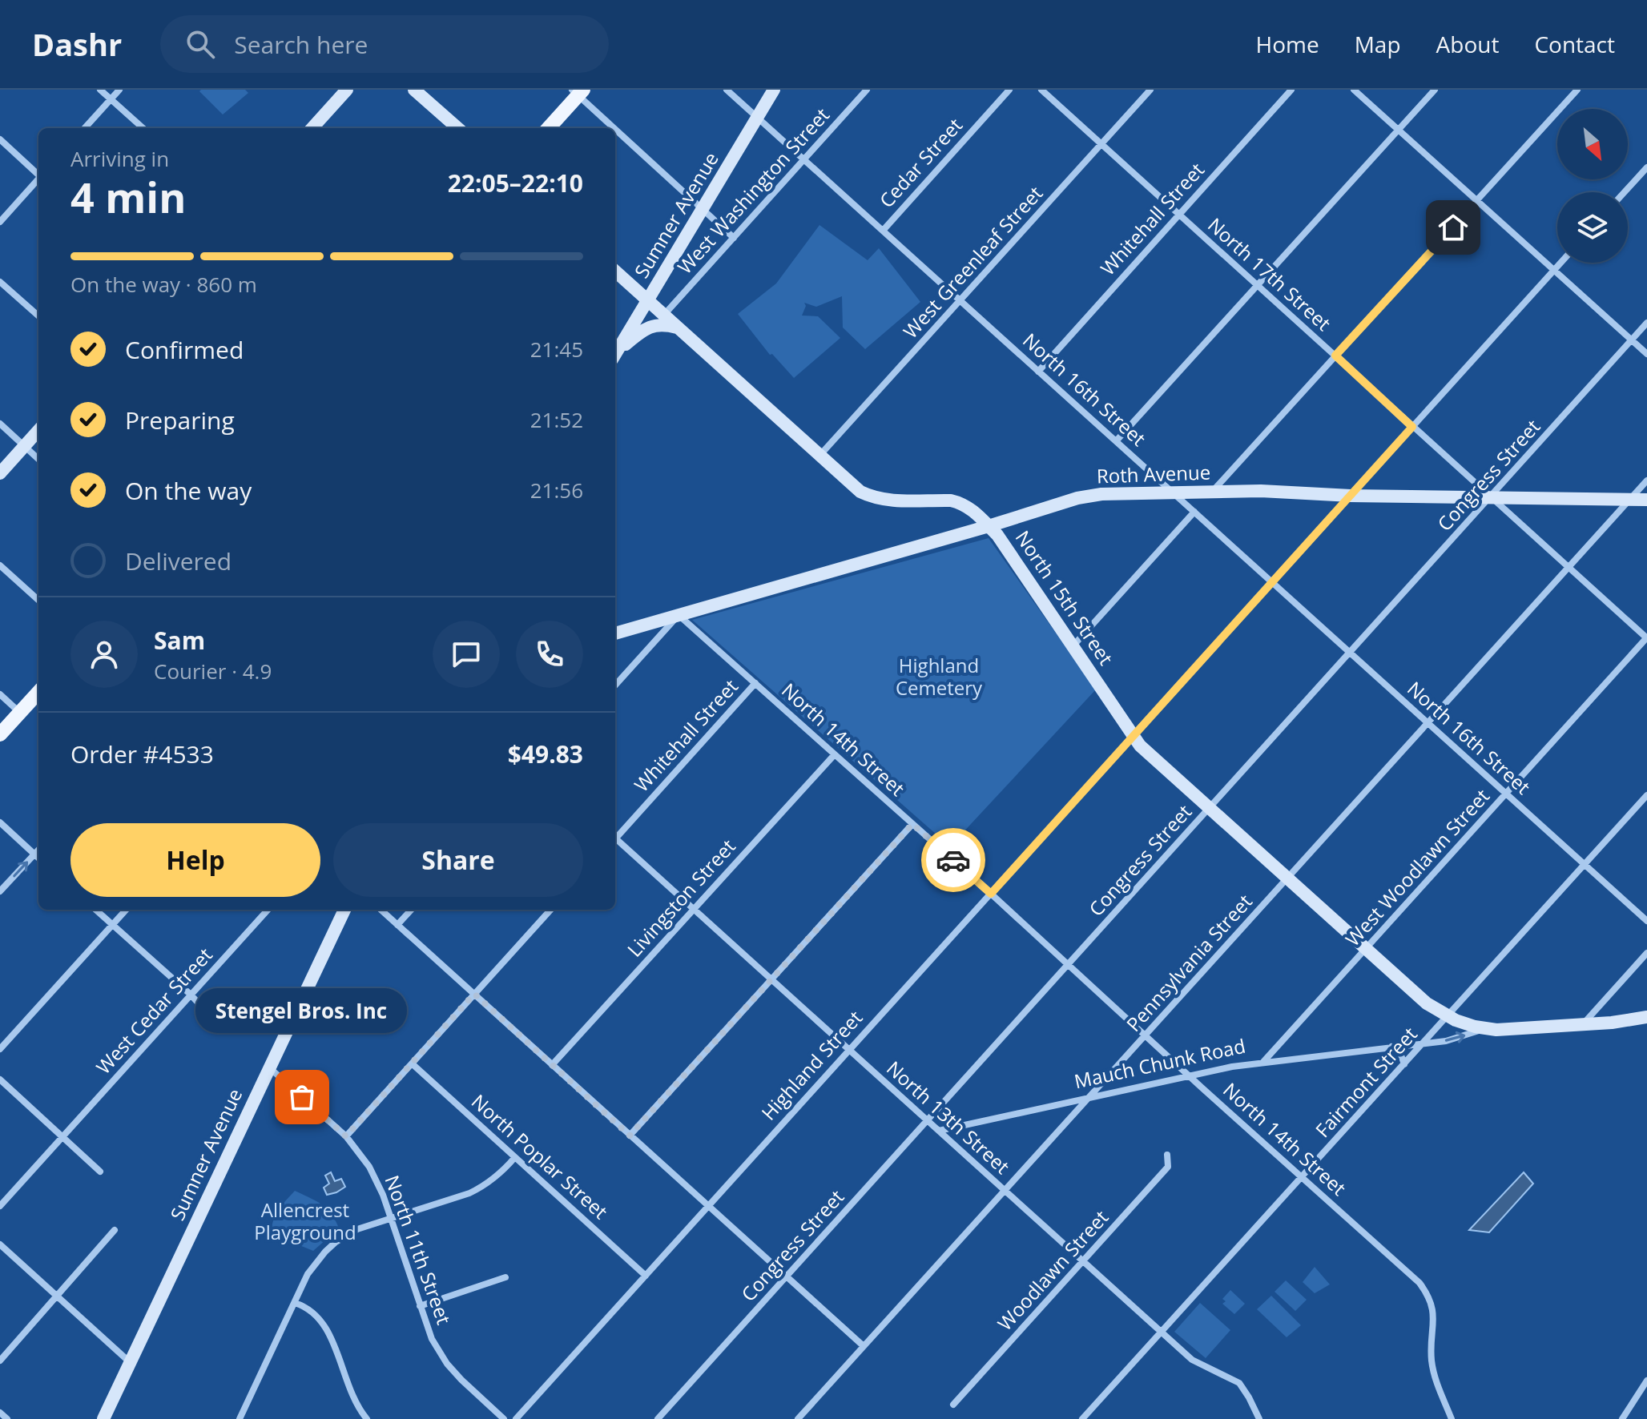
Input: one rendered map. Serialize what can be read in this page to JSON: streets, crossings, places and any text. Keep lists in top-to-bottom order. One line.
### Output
{"streets":{"main road":["Sumner Avenue","Roth Avenue","North 15th Street","Mauch Chunk Road"],"street":["Cedar Street","West Washington Street","Whitehall Street","West Greenleaf Street","North 17th Street","North 16th Street","Congress Street","North 14th Street","West Woodlawn Street","Livingston Street","Pennsylvania Street","West Cedar Street","Highland Street","Fairmont Street","North 13th Street","North Poplar Street","North 11th Street","Woodlawn Street"]},"crossings":[["Cedar Street","North 16th Street"],["West Washington Street","North 16th Street"],["West Washington Street","North 15th Street"],["Sumner Avenue","North 16th Street"],["Sumner Avenue","North 15th Street"],["Sumner Avenue","North 11th Street"],["Whitehall Street","North 17th Street"],["Whitehall Street","North 16th Street"],["Whitehall Street","North 14th Street"],["West Greenleaf Street","North 17th Street"],["West Greenleaf Street","North 16th Street"],["West Greenleaf Street","North 15th Street"],["North 17th Street","Roth Avenue"],["North 17th Street","Congress Street"],["North 17th Street","West Woodlawn Street"],["North 17th Street","Pennsylvania Street"],["North 16th Street","Roth Avenue"],["North 16th Street","Congress Street"],["North 16th Street","West Woodlawn Street"],["North 16th Street","Pennsylvania Street"],["North 16th Street","Highland Street"],["North 16th Street","Fairmont Street"],["Roth Avenue","Congress Street"],["Roth Avenue","North 15th Street"],["Roth Avenue","North 14th Street"],["Roth Avenue","Pennsylvania Street"],["Congress Street","North 15th Street"],["Congress Street","North 14th Street"],["Congress Street","North 13th Street"],["North 15th Street","West Woodlawn Street"],["North 15th Street","Pennsylvania Street"],["North 15th Street","Mauch Chunk Road"],["North 15th Street","Highland Street"],["North 15th Street","Fairmont Street"],["North 14th Street","Livingston Street"],["North 14th Street","Pennsylvania Street"],["North 14th Street","Mauch Chunk Road"],["North 14th Street","Highland Street"],["North 14th Street","Fairmont Street"],["West Woodlawn Street","Mauch Chunk Road"],["Livingston Street","North 13th Street"],["Pennsylvania Street","Mauch Chunk Road"],["Pennsylvania Street","North 13th Street"],["Mauch Chunk Road","Fairmont Street"],["Mauch Chunk Road","North 13th Street"],["Highland Street","North 13th Street"],["Highland Street","North Poplar Street"],["Fairmont Street","North 13th Street"],["North 13th Street","Woodlawn Street"]],"parks":["Highland Cemetery","Allencrest Playground"],"places":["Stengel Bros. Inc"],"north":"bottom right","page":{"header":"Dashr","search":"Search here","nav":["Home","Map","About","Contact"],"heading":["4 min","Arriving in","22:05–22:10"],"panel":["Sam","Courier · 4.9","Order #4533","$49.83"],"bar":"On the way · 860 m","list":[["Confirmed","21:45"],["Preparing","21:52"],["On the way","21:56"],"Delivered"],"buttons":["Help","Share"],"bubble":"Stengel Bros. Inc"}}
